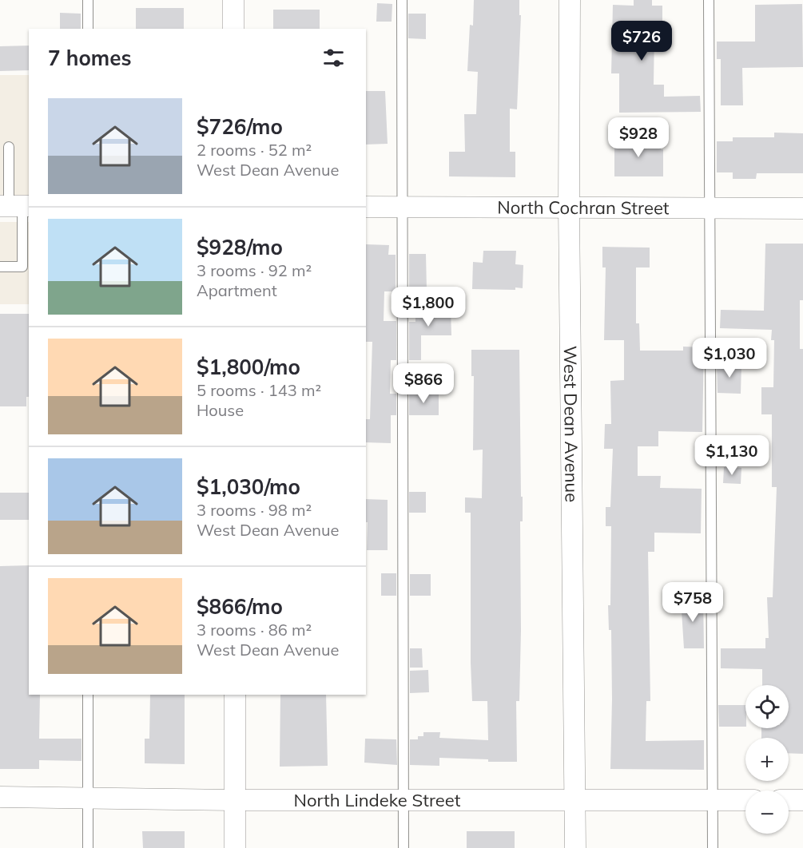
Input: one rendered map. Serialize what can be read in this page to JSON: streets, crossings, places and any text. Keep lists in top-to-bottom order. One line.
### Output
{"streets":{"street":["North Cochran Street","West Dean Avenue","North Lindeke Street"]},"crossings":[["North Cochran Street","West Dean Avenue"],["West Dean Avenue","North Lindeke Street"]],"page":{"price":["$726","$928","$1,800","$1,030","$866","$1,130","$758"],"heading":"7 homes","list":[{"name":"$726/mo","note":"2 rooms · 52 m² · West Dean Avenue"},{"name":"$928/mo","note":"3 rooms · 92 m² · Apartment"},{"name":"$1,800/mo","note":"5 rooms · 143 m² · House"},{"name":"$1,030/mo","note":"3 rooms · 98 m² · West Dean Avenue"},{"name":"$866/mo","note":"3 rooms · 86 m² · West Dean Avenue"}],"map_buttons":["+","−"]}}
